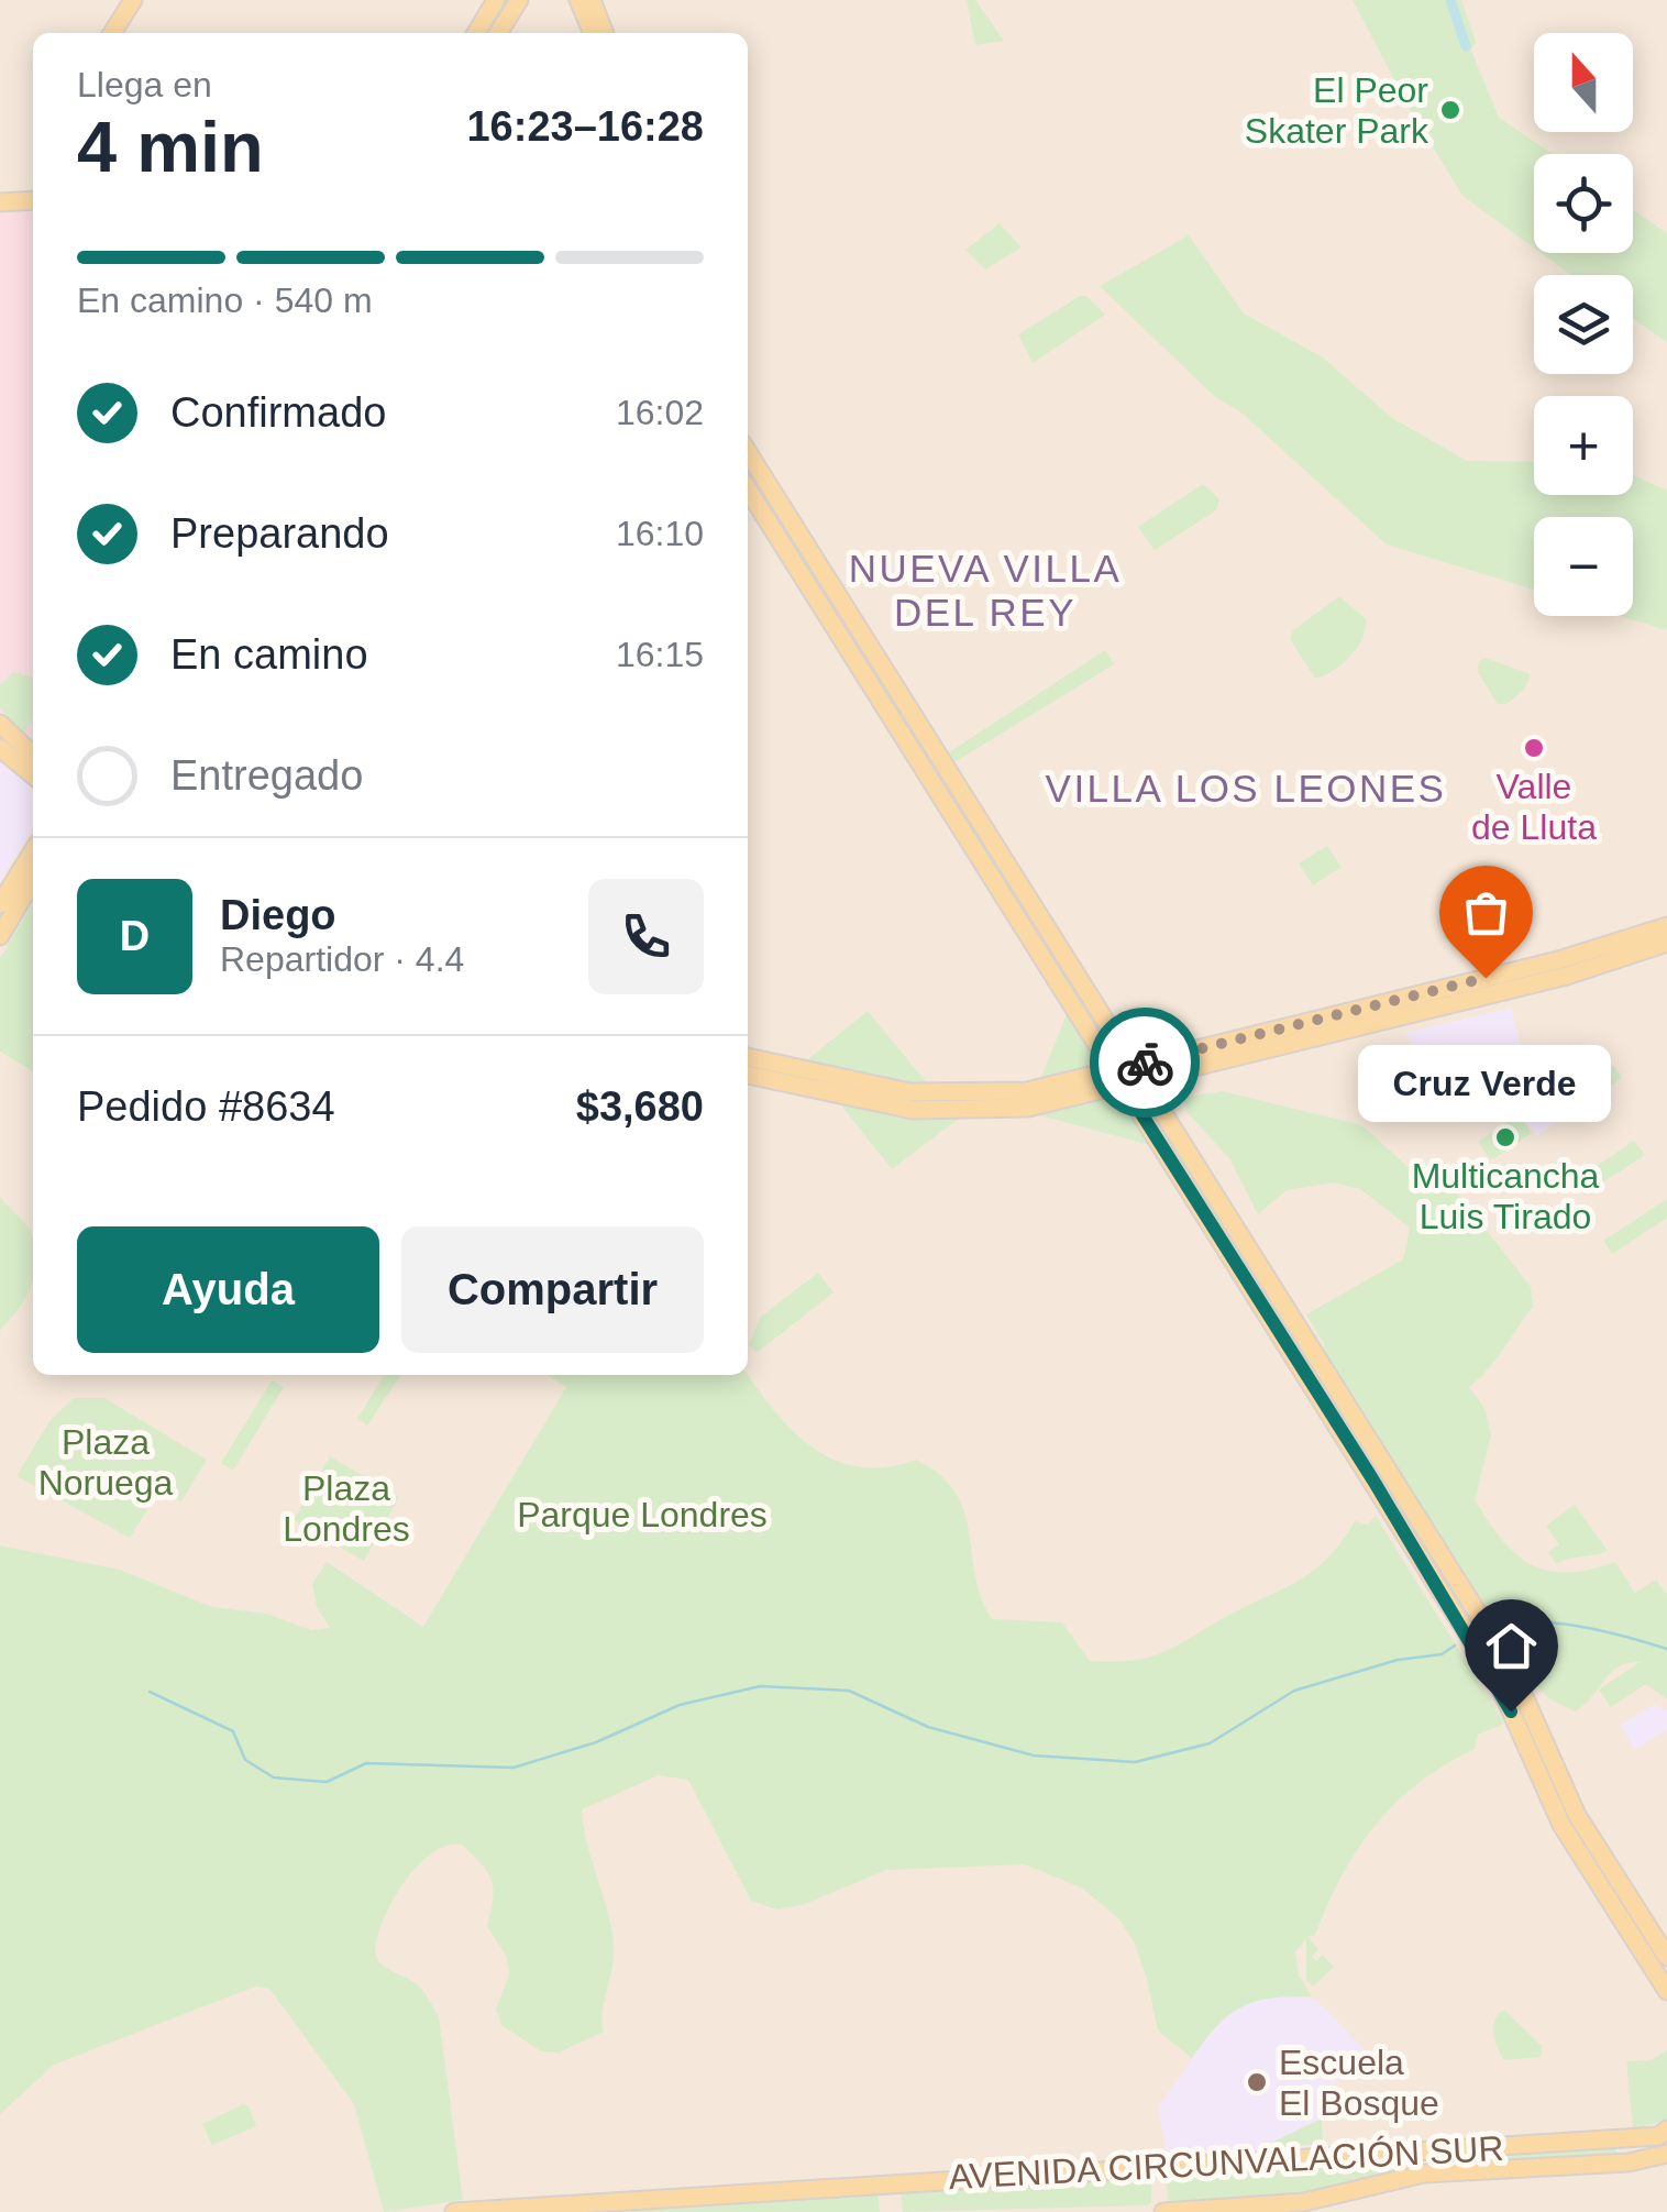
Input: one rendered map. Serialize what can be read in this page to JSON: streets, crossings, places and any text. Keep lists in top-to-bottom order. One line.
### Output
{"streets":{"main road":["AVENIDA CIRCUNVALACIÓN SUR"]},"districts":["NUEVA VILLA DEL REY","VILLA LOS LEONES"],"parks":["Plaza Noruega","Plaza Londres","Parque Londres"],"places":["El Peor Skater Park","Valle de Lluta","Cruz Verde","Multicancha Luis Tirado","Escuela El Bosque"],"north":"top","page":{"map_buttons":["+","−"],"heading":["4 min","Llega en","16:23–16:28"],"panel":["Diego","Repartidor · 4.4","Pedido #8634","$3,680"],"bar":"En camino · 540 m","list":[["Confirmado","16:02"],["Preparando","16:10"],["En camino","16:15"],"Entregado"],"round":"D","bubble":"Cruz Verde","buttons":["Ayuda","Compartir"]}}
